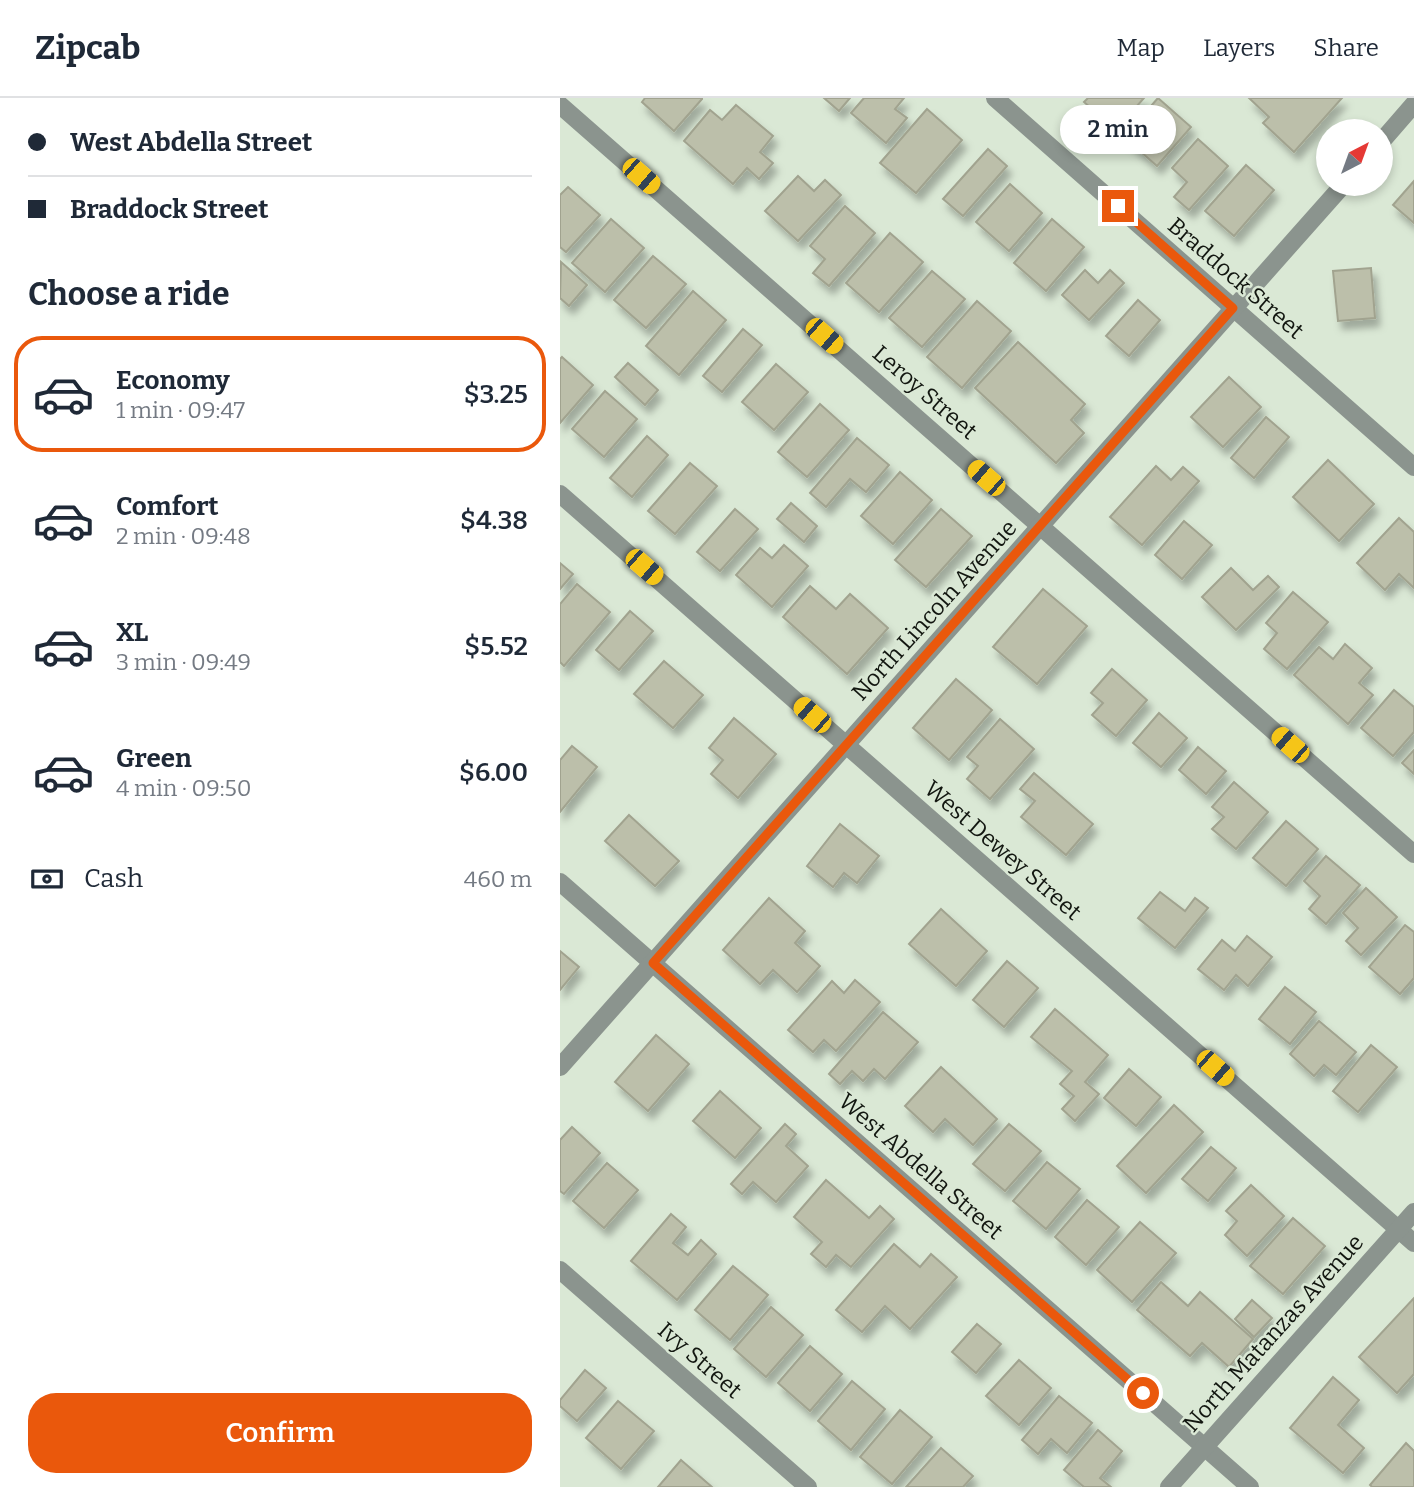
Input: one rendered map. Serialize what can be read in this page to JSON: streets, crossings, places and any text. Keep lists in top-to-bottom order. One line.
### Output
{"streets":{"street":["Braddock Street","Leroy Street","North Lincoln Avenue","West Dewey Street","West Abdella Street","North Matanzas Avenue","Ivy Street"]},"crossings":[["Braddock Street","North Lincoln Avenue"],["Leroy Street","North Lincoln Avenue"],["North Lincoln Avenue","West Dewey Street"],["North Lincoln Avenue","West Abdella Street"],["West Dewey Street","North Matanzas Avenue"],["West Abdella Street","North Matanzas Avenue"]],"north":"top right","page":{"header":"Zipcab","nav":["Map","Layers","Share"],"banner":["West Abdella Street","Braddock Street"],"bubble":"2 min","heading":"Choose a ride","list":[{"name":"Economy","note":"1 min · 09:47","value":"$3.25"},{"name":"Comfort","note":"2 min · 09:48","value":"$4.38"},{"name":"XL","note":"3 min · 09:49","value":"$5.52"},{"name":"Green","note":"4 min · 09:50","value":"$6.00"}],"pay":["Cash","460 m"],"buttons":"Confirm"}}
